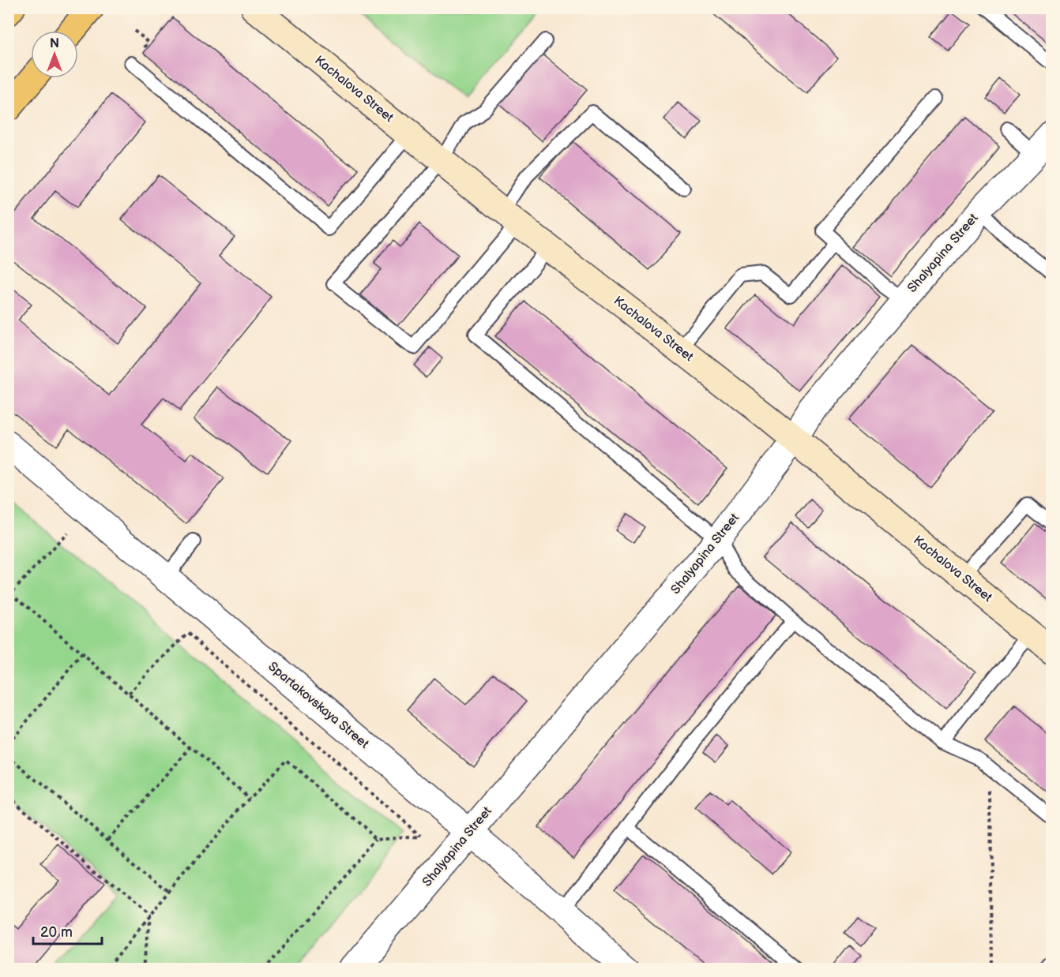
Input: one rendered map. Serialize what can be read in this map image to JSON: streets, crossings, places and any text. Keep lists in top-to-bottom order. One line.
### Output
{"streets":{"street":["Kachalova Street","Shalyapina Street","Spartakovskaya Street"]},"crossings":[["Kachalova Street","Shalyapina Street"],["Shalyapina Street","Spartakovskaya Street"]],"scale_bar":"20 m","north":"top"}
